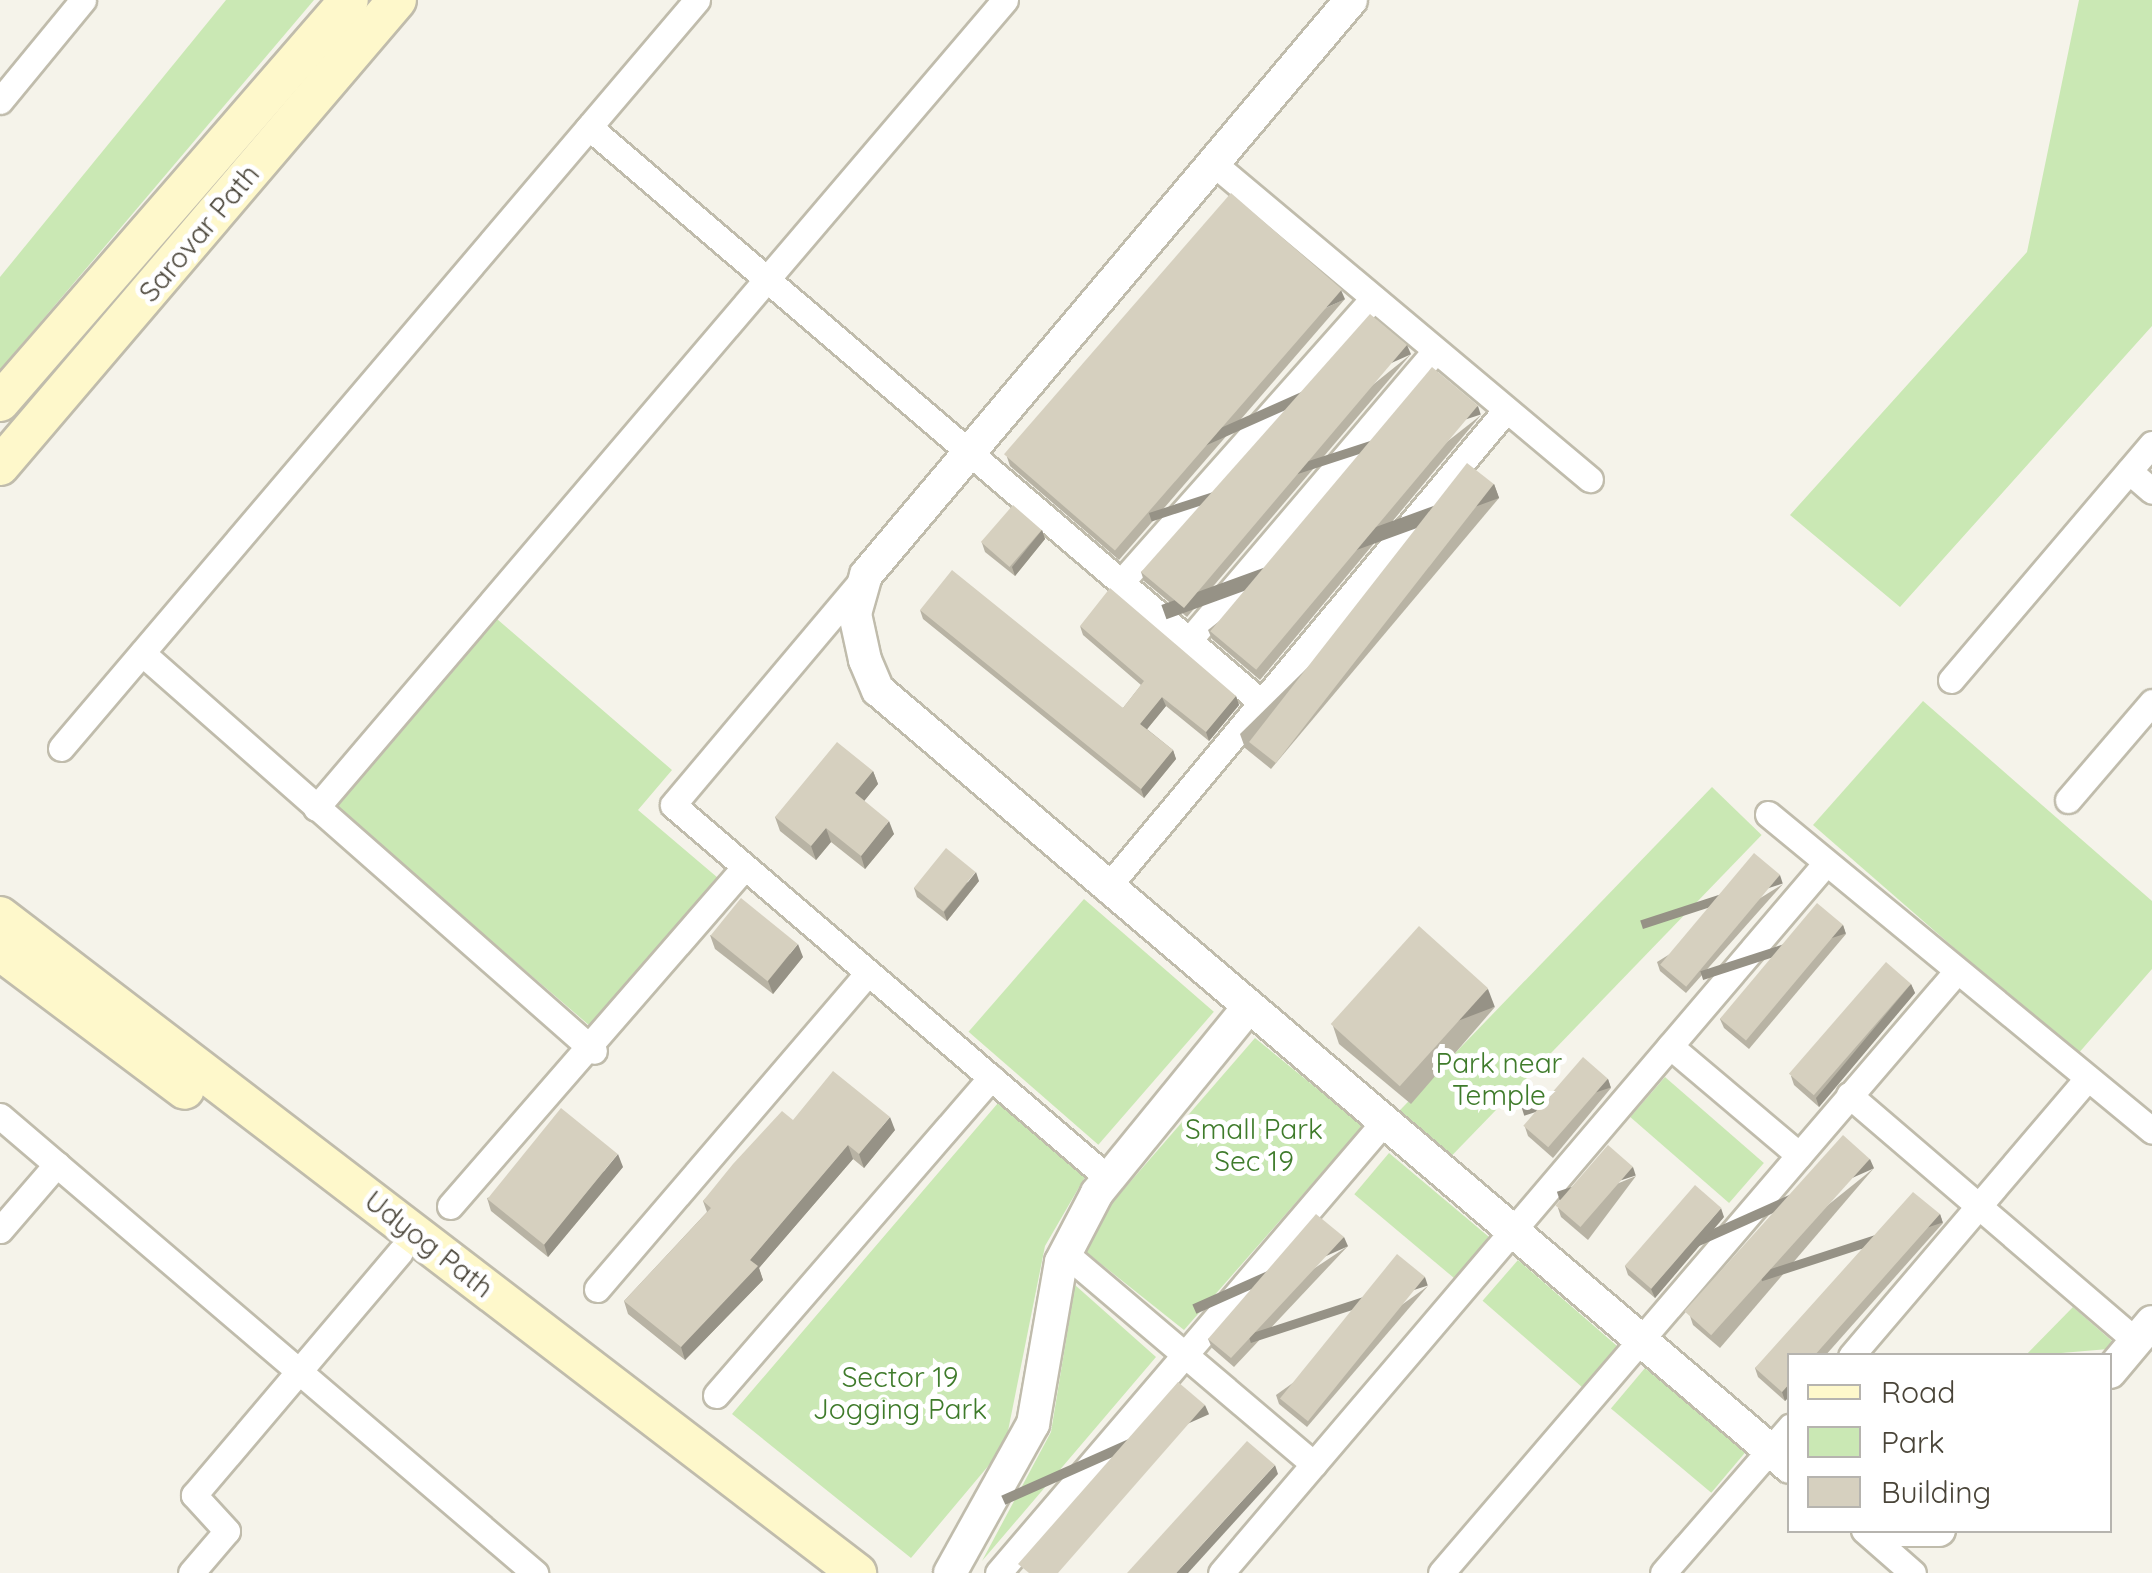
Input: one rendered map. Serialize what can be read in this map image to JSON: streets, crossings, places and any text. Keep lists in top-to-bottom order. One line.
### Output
{"streets":{"main road":["Sarovar Path","Udyog Path"]},"parks":["Park near Temple","Small Park Sec 19","Sector 19 Jogging Park"],"legend":["Road","Park","Building"]}
